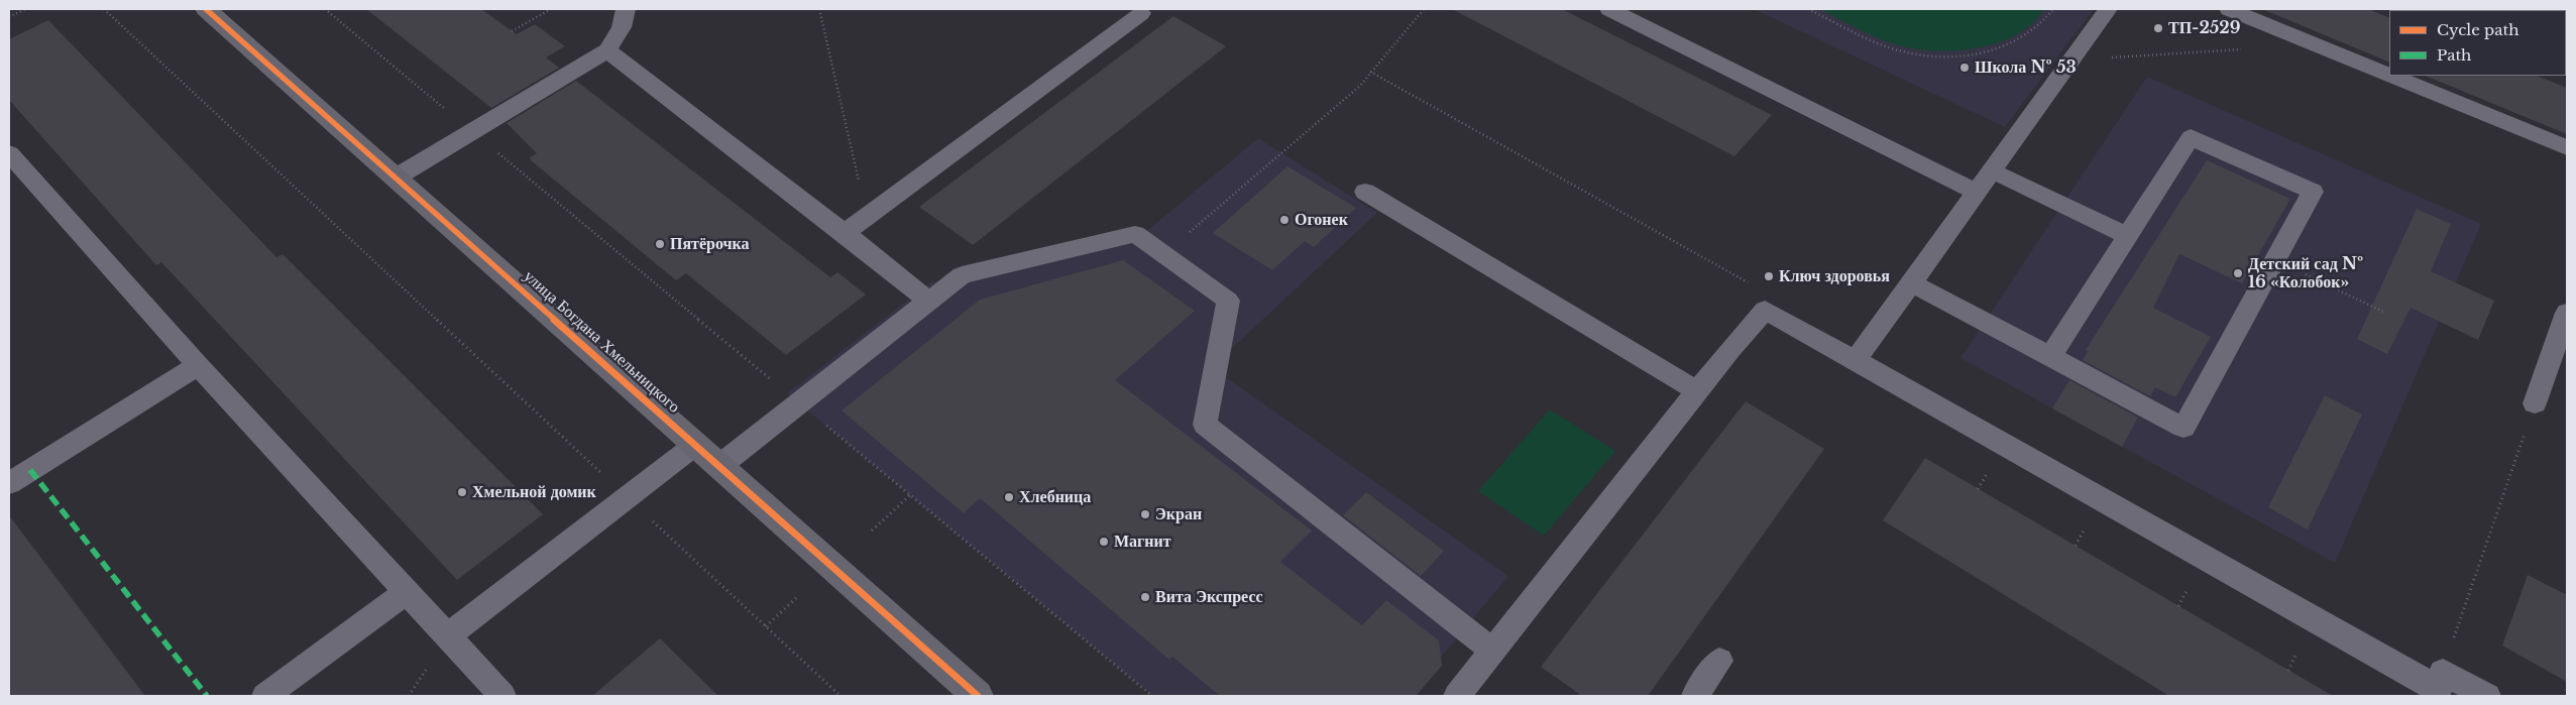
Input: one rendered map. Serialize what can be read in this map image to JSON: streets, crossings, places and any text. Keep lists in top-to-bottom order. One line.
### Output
{"streets":{"street":["улица Богдана Хмельницкого"]},"places":["ТП-2529","Школа № 53","Огонек","Пятёрочка","Детский сад № 16 «Колобок»","Ключ здоровья","Хмельной домик","Хлебница","Экран","Магнит","Вита Экспресс"],"legend":["Cycle path","Path"]}
